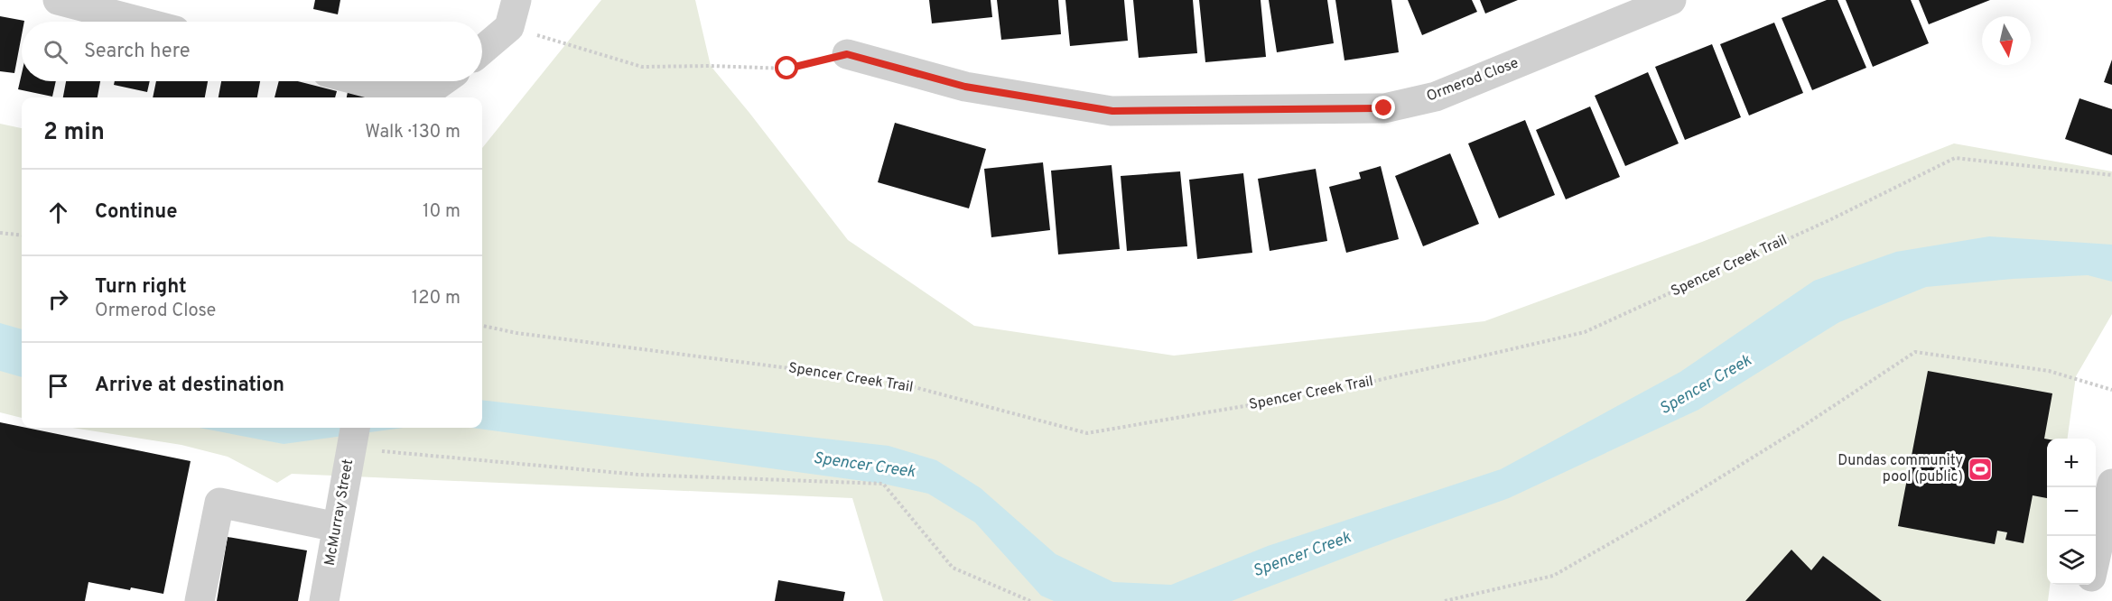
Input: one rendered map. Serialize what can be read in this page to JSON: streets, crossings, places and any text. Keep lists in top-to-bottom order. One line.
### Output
{"streets":{"street":["Ormerod Close","McMurray Street"],"path":["Spencer Creek Trail"]},"water":["Spencer Creek"],"places":{"sports":["Dundas community pool (public)"]},"north":"bottom","page":{"search":"Search here","heading":["2 min","Walk · 130 m"],"list":[["Continue","10 m"],["Turn right","Ormerod Close","120 m"],"Arrive at destination"],"map_buttons":["+","−"]}}
